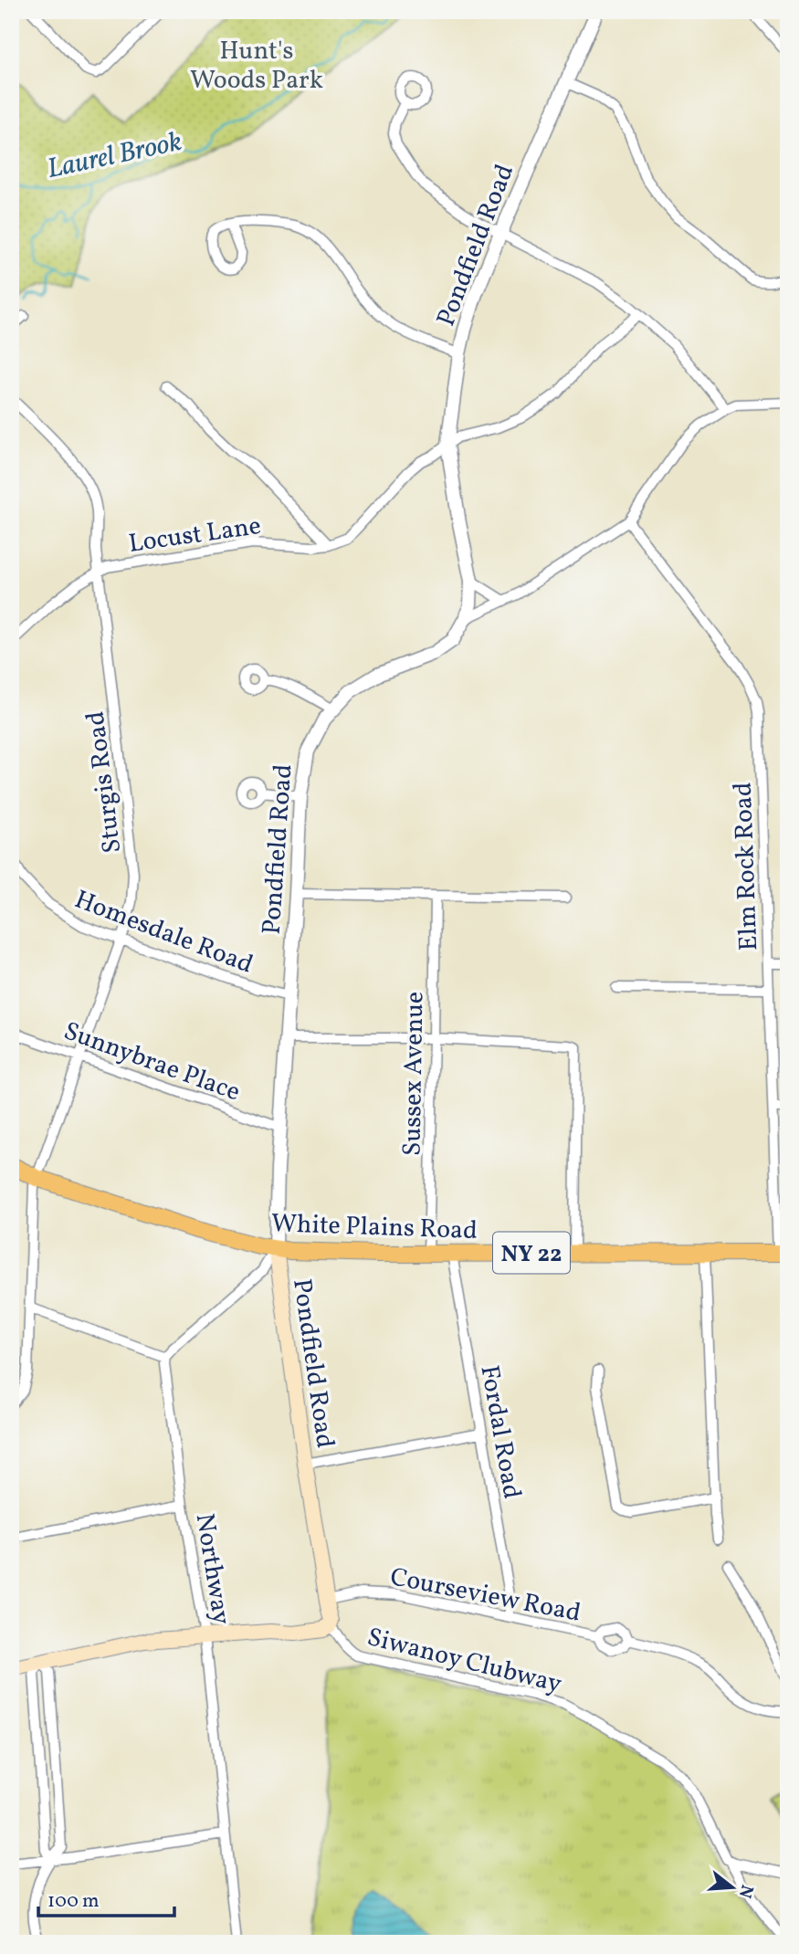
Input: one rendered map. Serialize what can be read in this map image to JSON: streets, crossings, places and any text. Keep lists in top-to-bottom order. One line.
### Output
{"streets":{"main road":["Pondfield Road","White Plains Road","NY 22"],"street":["Locust Lane","Sturgis Road","Elm Rock Road","Homesdale Road","Sunnybrae Place","Sussex Avenue","Fordal Road","Northway","Courseview Road","Siwanoy Clubway"]},"crossings":[["Pondfield Road","Locust Lane"],["Pondfield Road","Homesdale Road"],["Pondfield Road","Sunnybrae Place"],["Pondfield Road","White Plains Road"],["Pondfield Road","Courseview Road"],["Pondfield Road","Siwanoy Clubway"],["Locust Lane","Sturgis Road"],["Sturgis Road","Homesdale Road"],["Sturgis Road","Sunnybrae Place"],["Sturgis Road","White Plains Road"],["Elm Rock Road","White Plains Road"],["Sussex Avenue","White Plains Road"],["White Plains Road","Fordal Road"],["Fordal Road","Courseview Road"]],"water":["Laurel Brook"],"parks":["Hunt's Woods Park"],"scale_bar":"100 m","north":"right"}
